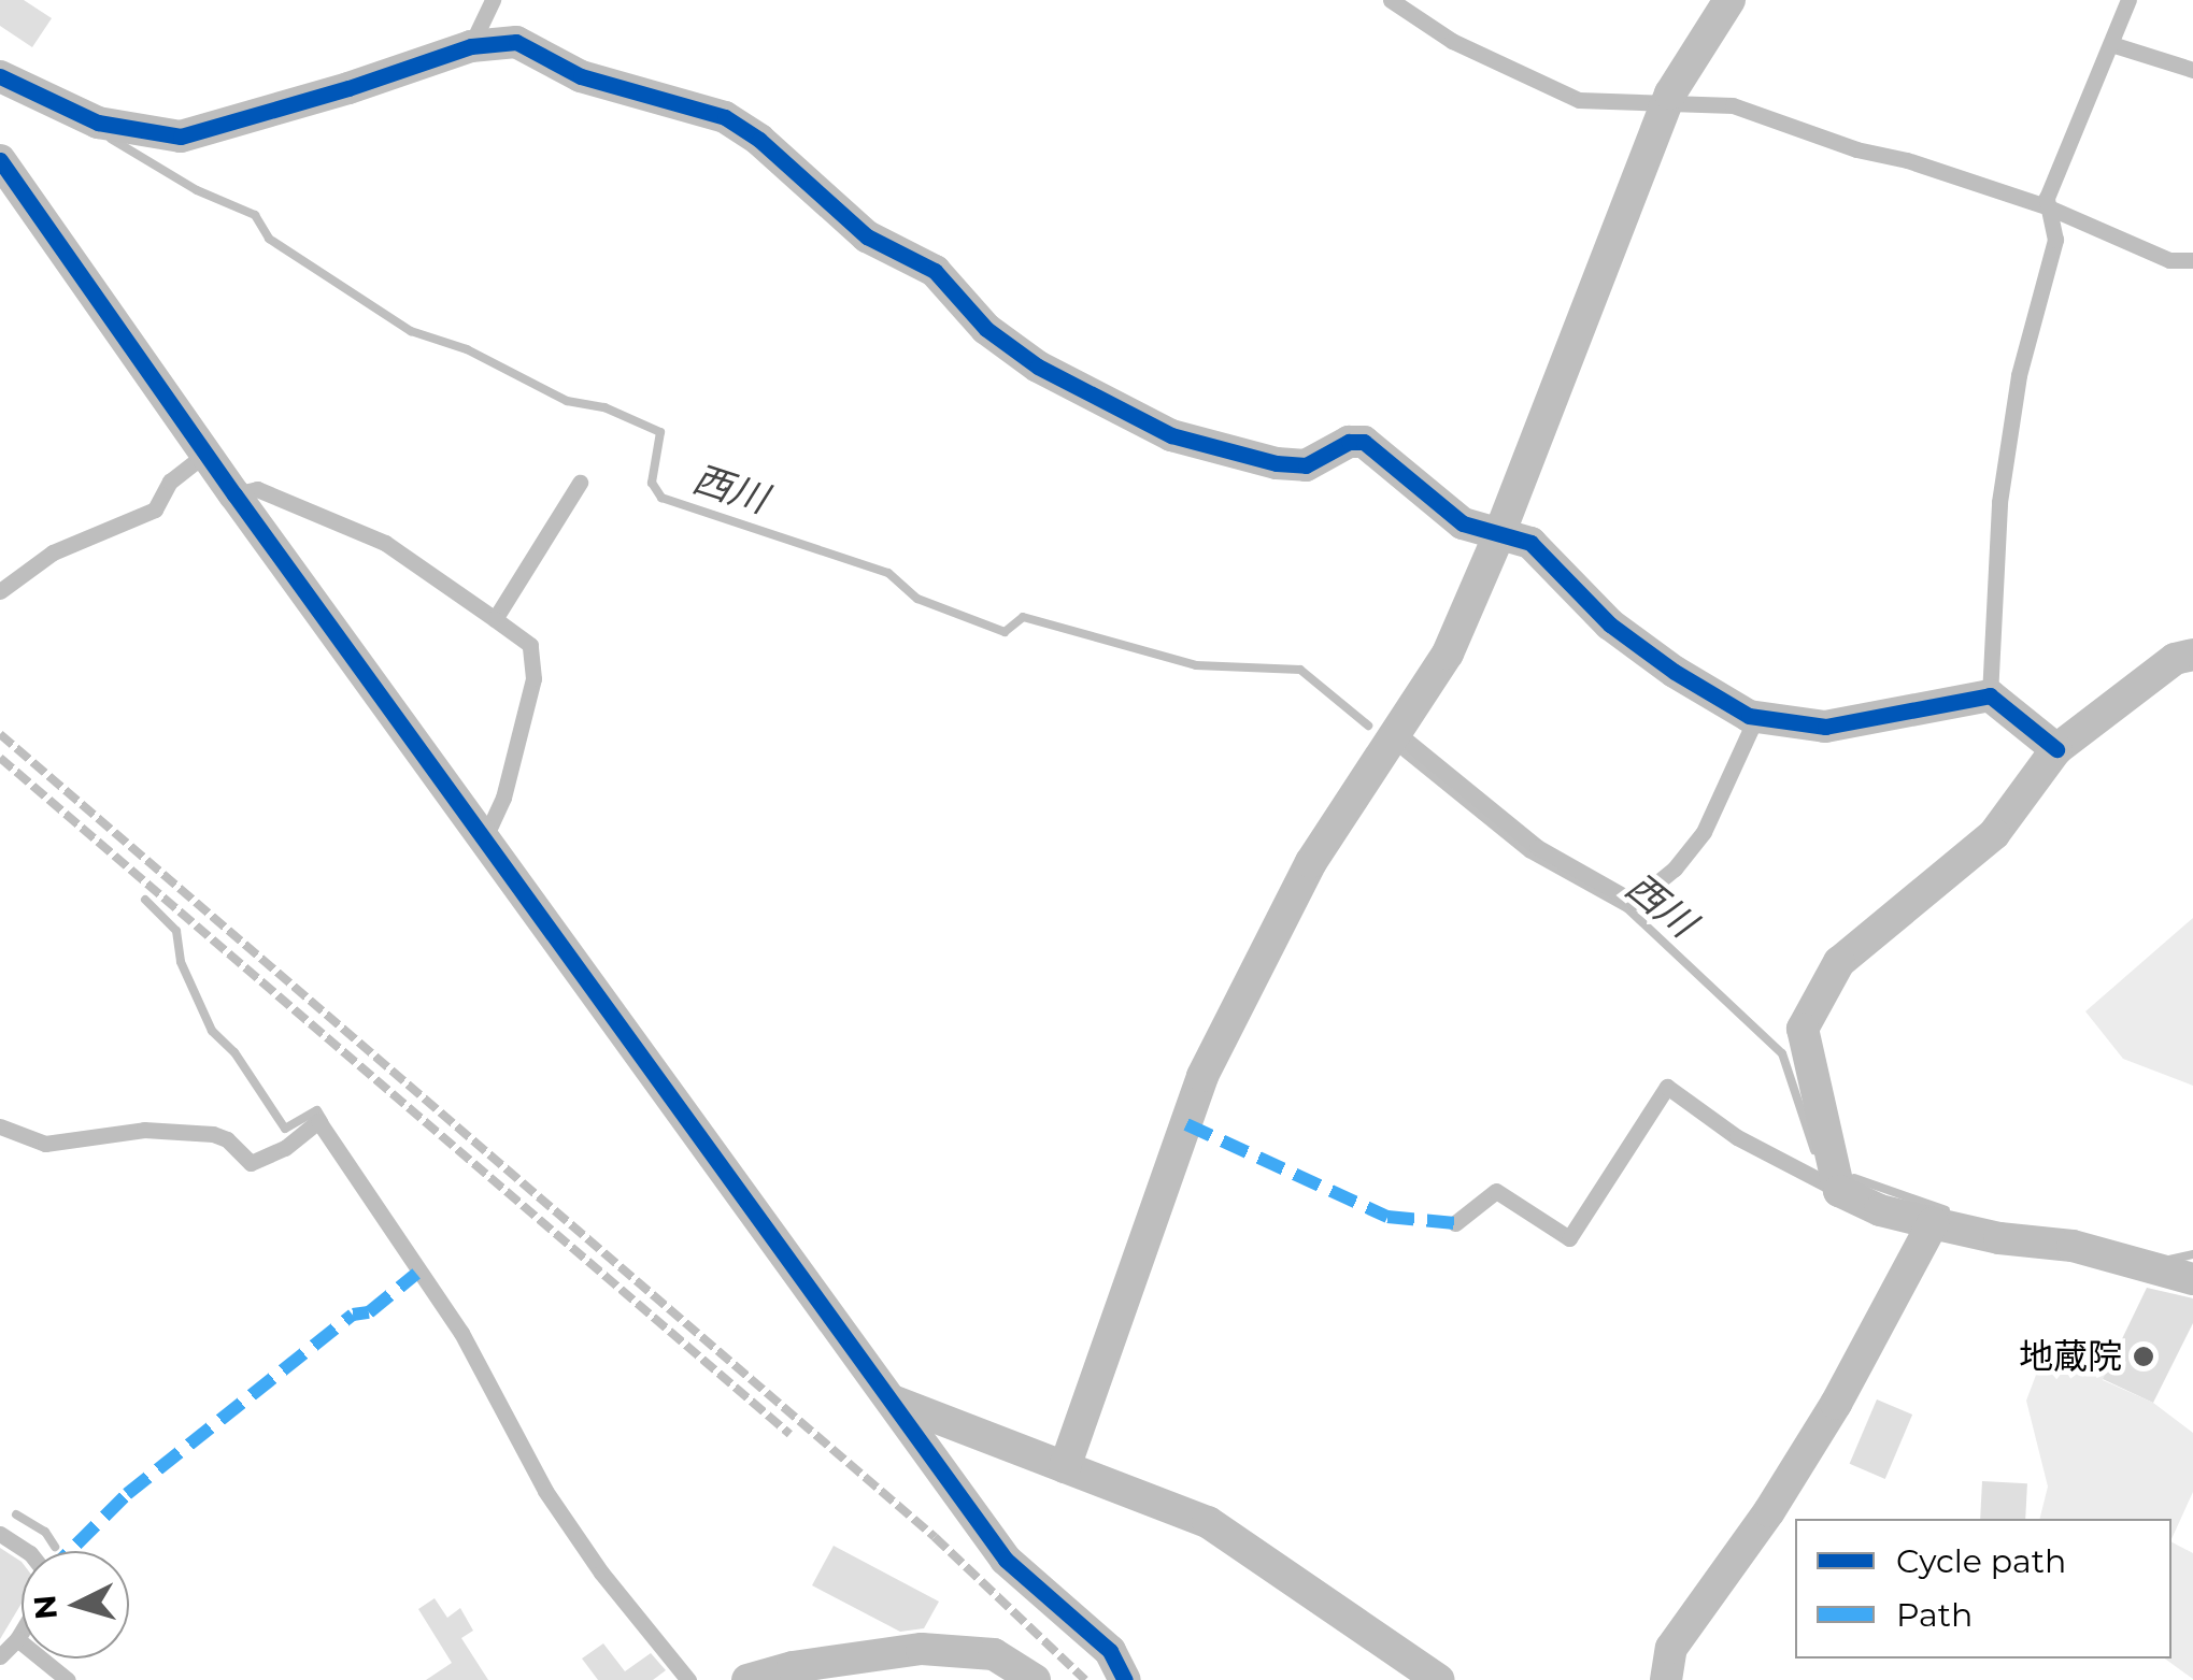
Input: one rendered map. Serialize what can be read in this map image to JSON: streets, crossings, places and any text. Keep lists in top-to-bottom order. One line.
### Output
{"water":["西川"],"places":["地蔵院"],"legend":["Cycle path","Path"],"north":"left"}
